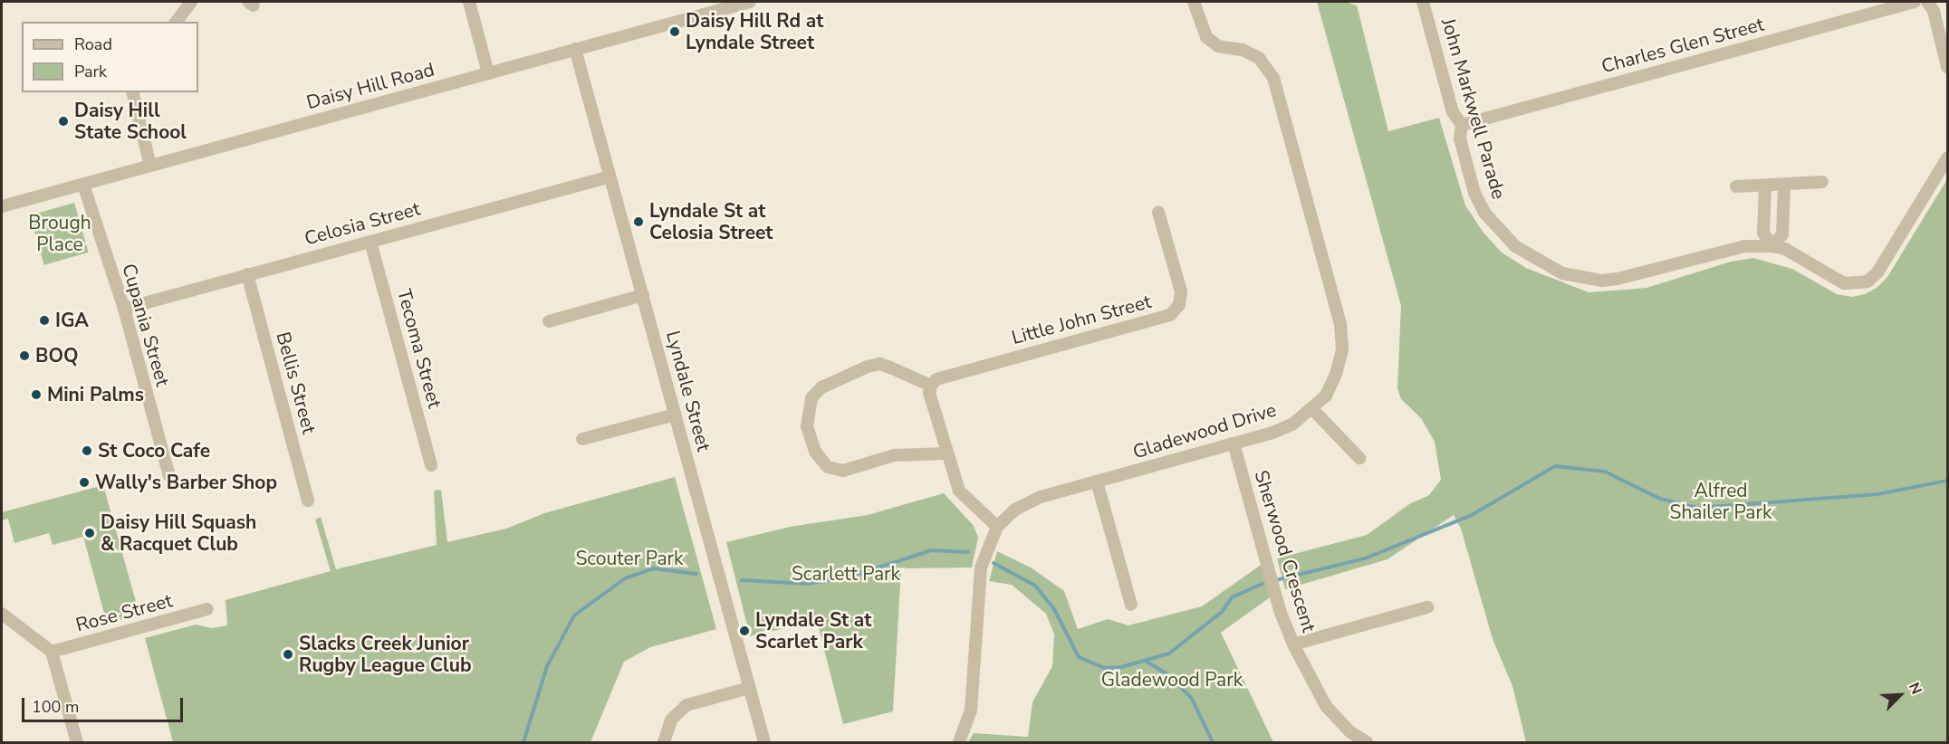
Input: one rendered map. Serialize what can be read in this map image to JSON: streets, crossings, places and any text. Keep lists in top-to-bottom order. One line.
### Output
{"streets":{"street":["Charles Glen Street","Daisy Hill Road","John Markwell Parade","Celosia Street","Little John Street","Cupania Street","Tecoma Street","Bellis Street","Lyndale Street","Gladewood Drive","Sherwood Crescent","Rose Street"]},"crossings":[["Charles Glen Street","John Markwell Parade"],["Daisy Hill Road","Cupania Street"],["Daisy Hill Road","Lyndale Street"],["Celosia Street","Cupania Street"],["Celosia Street","Tecoma Street"],["Celosia Street","Bellis Street"],["Celosia Street","Lyndale Street"],["Gladewood Drive","Sherwood Crescent"]],"parks":["Brough Place","Alfred Shailer Park","Scouter Park","Scarlett Park","Gladewood Park"],"places":["Daisy Hill Rd at Lyndale Street","Daisy Hill State School","Lyndale St at Celosia Street","IGA","BOQ","Mini Palms","St Coco Cafe","Wally's Barber Shop","Daisy Hill Squash & Racquet Club","Lyndale St at Scarlet Park","Slacks Creek Junior Rugby League Club"],"legend":["Road","Park"],"scale_bar":"100 m","north":"top right"}
